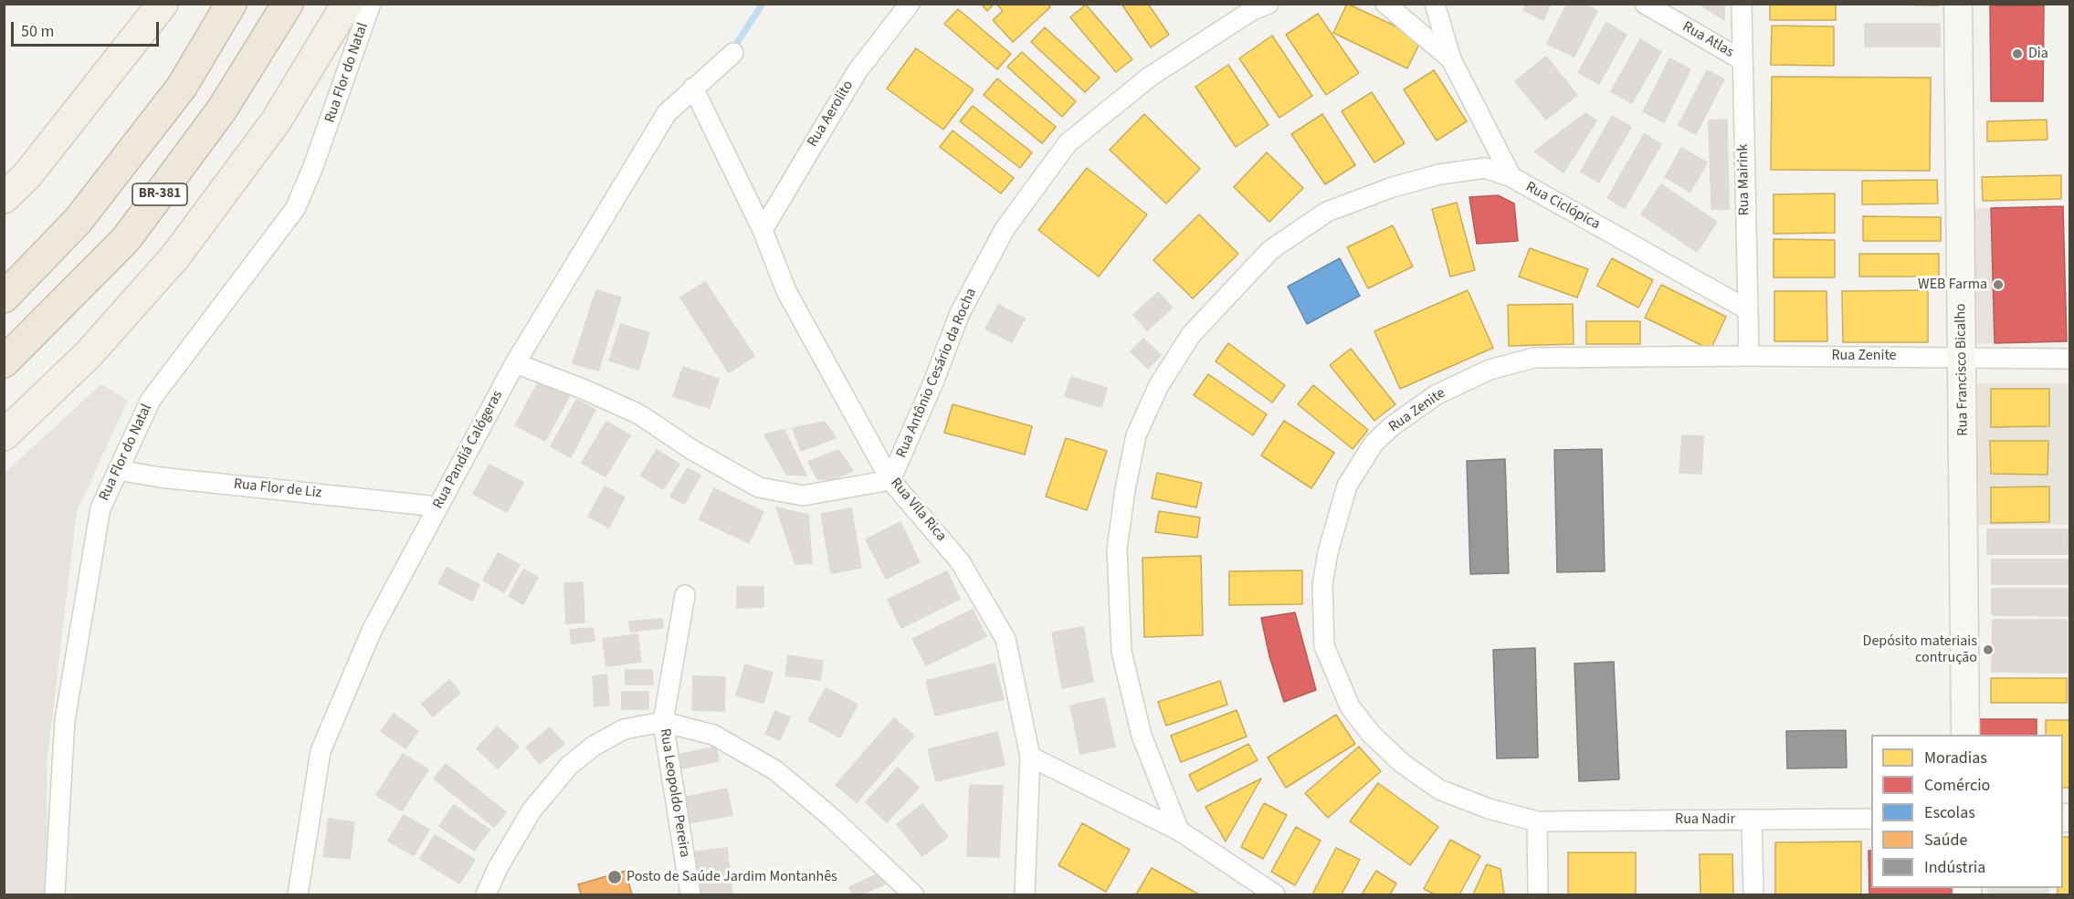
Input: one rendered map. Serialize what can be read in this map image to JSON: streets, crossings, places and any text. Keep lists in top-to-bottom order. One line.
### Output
{"streets":{"highway":["BR-381"],"street":["Rua Atlas","Rua Flor do Natal","Rua Aerolito","Rua Mairink","Rua Ciclópica","Rua Zenite","Rua Francisco Bicalho","Rua Antônio Cesário da Rocha","Rua Pandiá Calógeras","Rua Flor de Liz","Rua Vila Rica","Rua Leopoldo Pereira","Rua Nadir"]},"crossings":[["Rua Atlas","Rua Mairink"],["Rua Flor do Natal","Rua Flor de Liz"],["Rua Aerolito","Rua Vila Rica"],["Rua Mairink","Rua Ciclópica"],["Rua Mairink","Rua Zenite"],["Rua Zenite","Rua Francisco Bicalho"],["Rua Zenite","Rua Nadir"],["Rua Antônio Cesário da Rocha","Rua Vila Rica"],["Rua Pandiá Calógeras","Rua Flor de Liz"],["Rua Pandiá Calógeras","Rua Vila Rica"]],"places":["Dia","WEB Farma","Depósito materiais contrução","Posto de Saúde Jardim Montanhês"],"legend":["Moradias","Comércio","Escolas","Saúde","Indústria"],"scale_bar":"50 m"}
